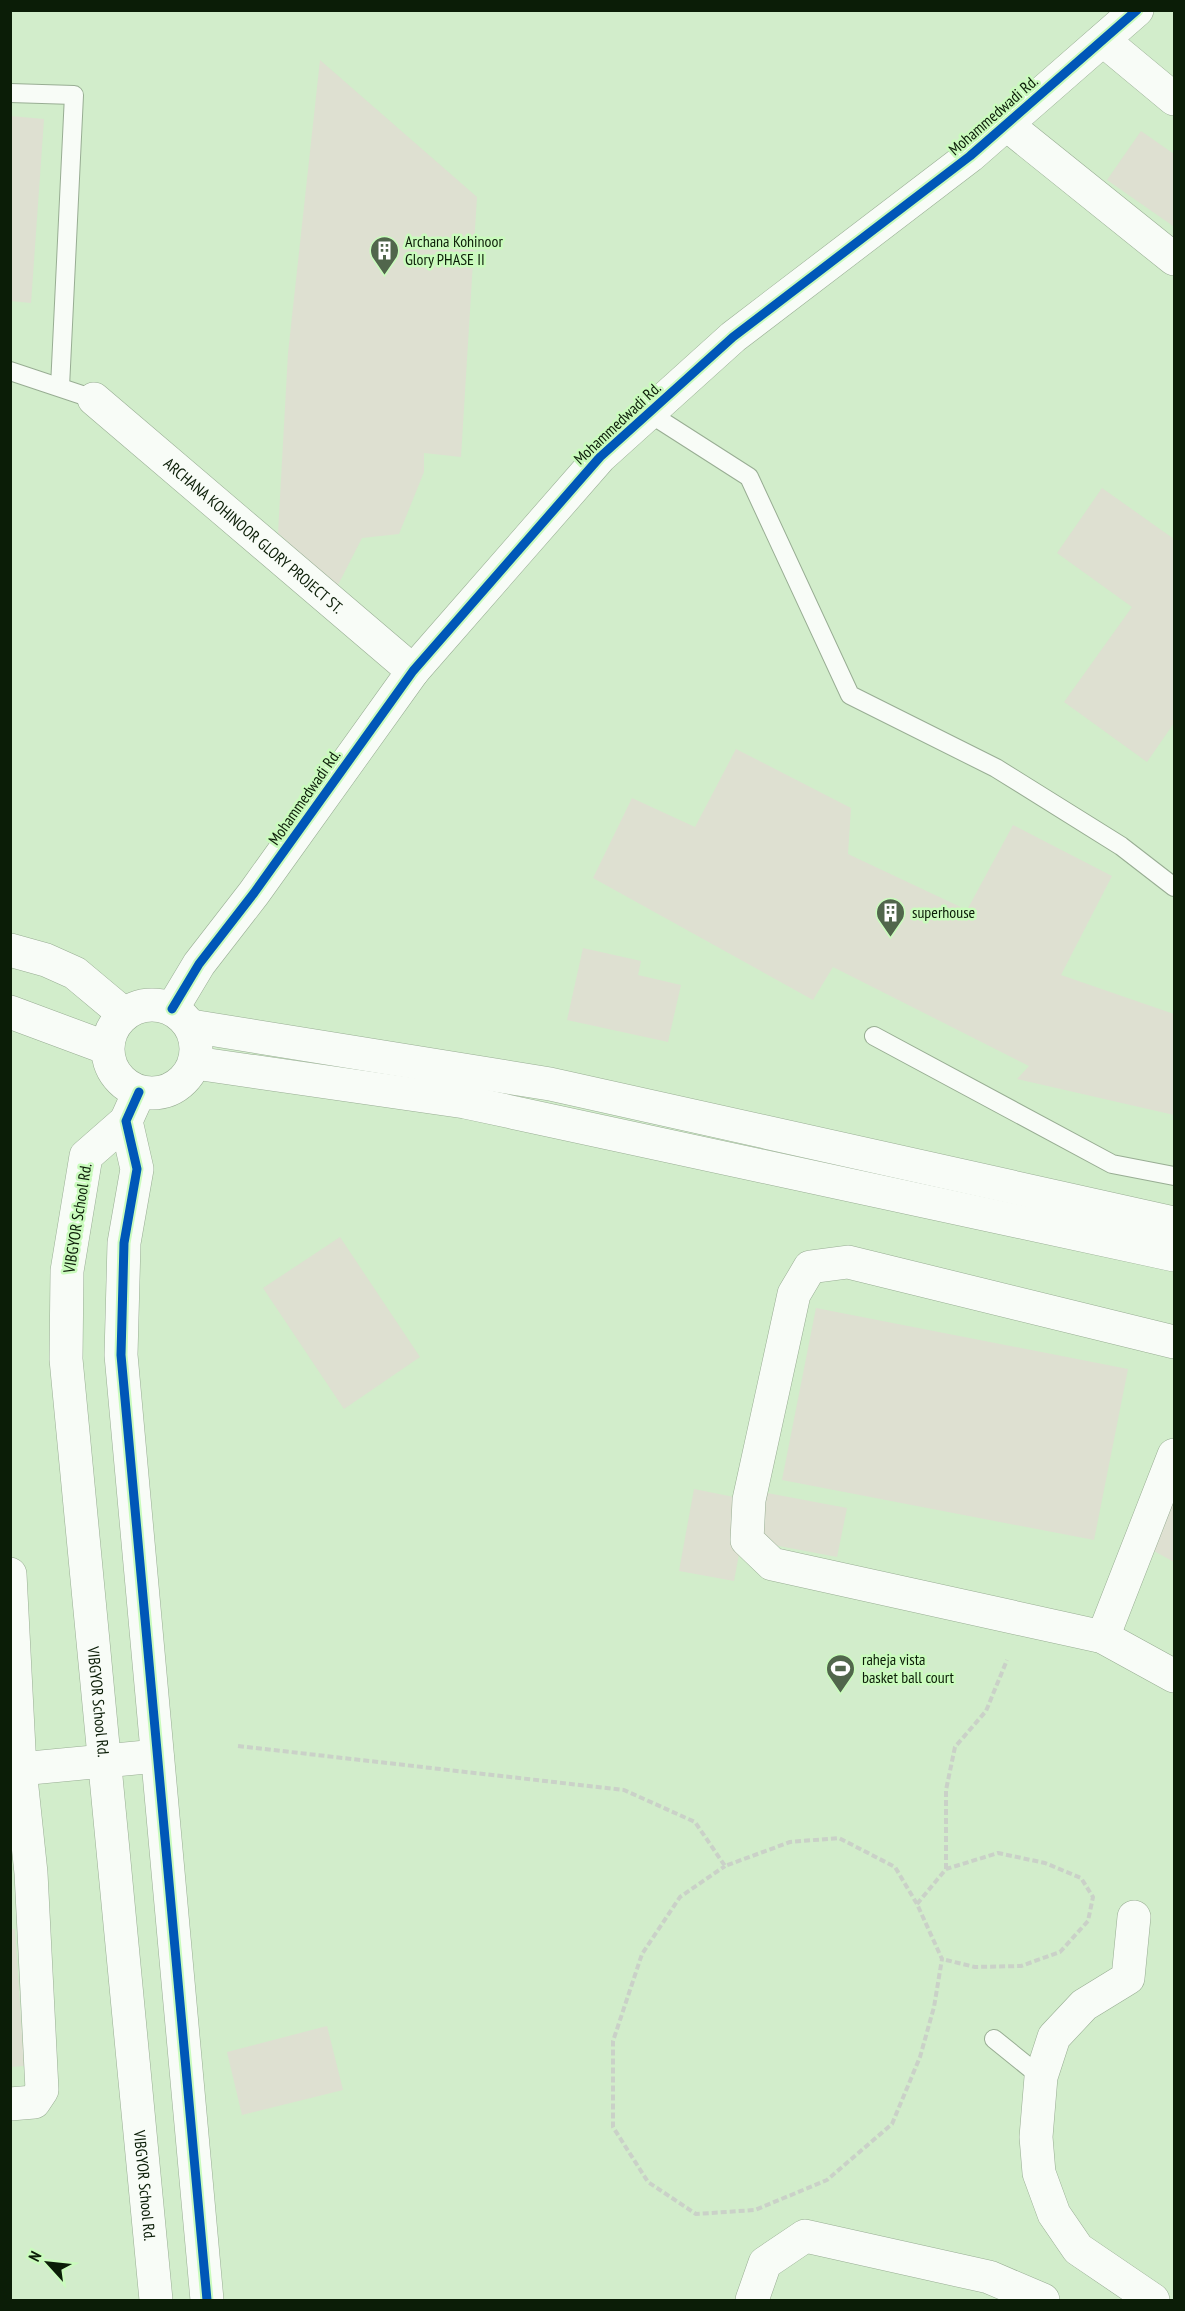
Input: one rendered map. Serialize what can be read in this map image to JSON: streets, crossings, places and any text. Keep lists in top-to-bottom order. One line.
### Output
{"streets":{"street":["Mohammedwadi Rd.","ARCHANA KOHINOOR GLORY PROJECT ST.","VIBGYOR School Rd."]},"crossings":[["Mohammedwadi Rd.","ARCHANA KOHINOOR GLORY PROJECT ST."]],"places":{"building":["Archana Kohinoor Glory PHASE II","superhouse"],"sports":["raheja vista basket ball court"]},"north":"top left"}
